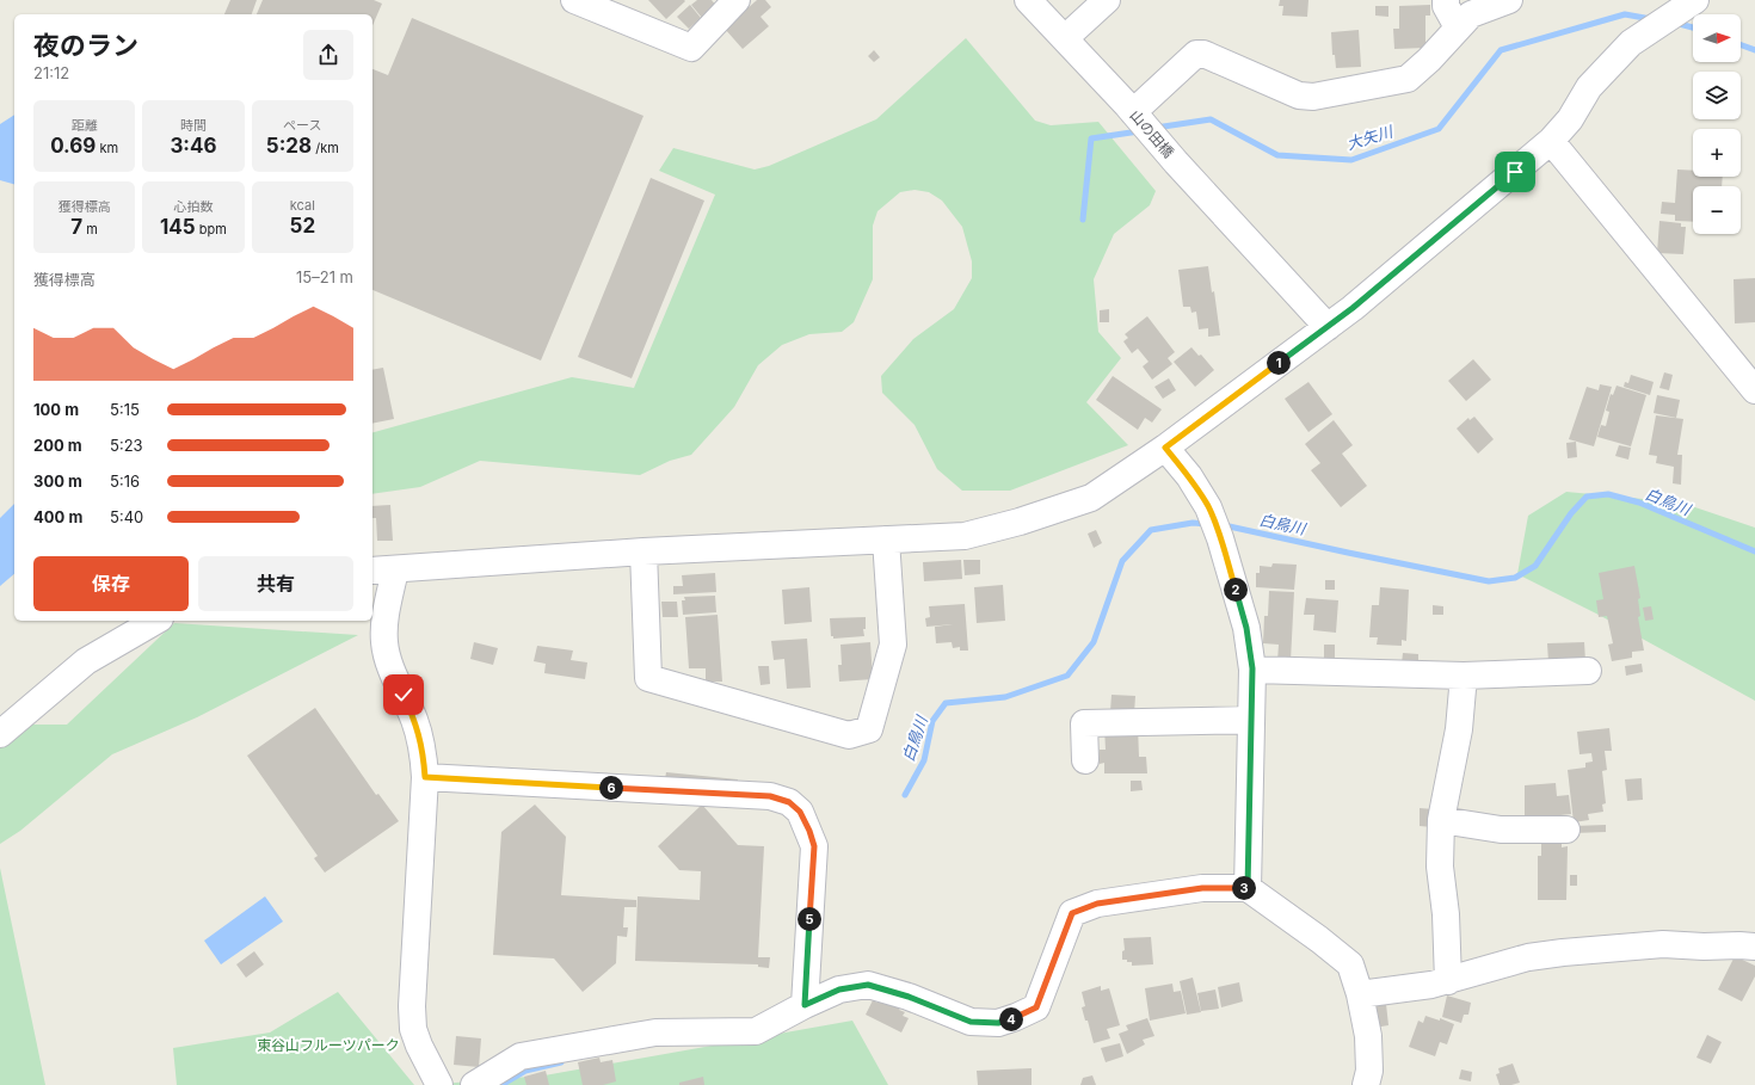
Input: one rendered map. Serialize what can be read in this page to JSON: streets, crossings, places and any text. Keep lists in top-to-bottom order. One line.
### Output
{"streets":{"street":["山の田橋"]},"water":["大矢川","白鳥川"],"parks":["東谷山フルーツパーク"],"north":"right","page":{"map_buttons":["+","−"],"heading":["夜のラン","21:12"],"stats":[["距離","0.69 km"],["時間","3:46"],["ペース","5:28 /km"],["獲得標高","7 m"],["心拍数","145 bpm"],["kcal","52"]],"chart":["獲得標高","15–21 m"],"pins":["1","2","6","3","5","4"],"list":[{"name":"100 m","note":"5:15"},{"name":"200 m","note":"5:23"},{"name":"300 m","note":"5:16"},{"name":"400 m","note":"5:40"}],"buttons":["保存","共有"]}}
